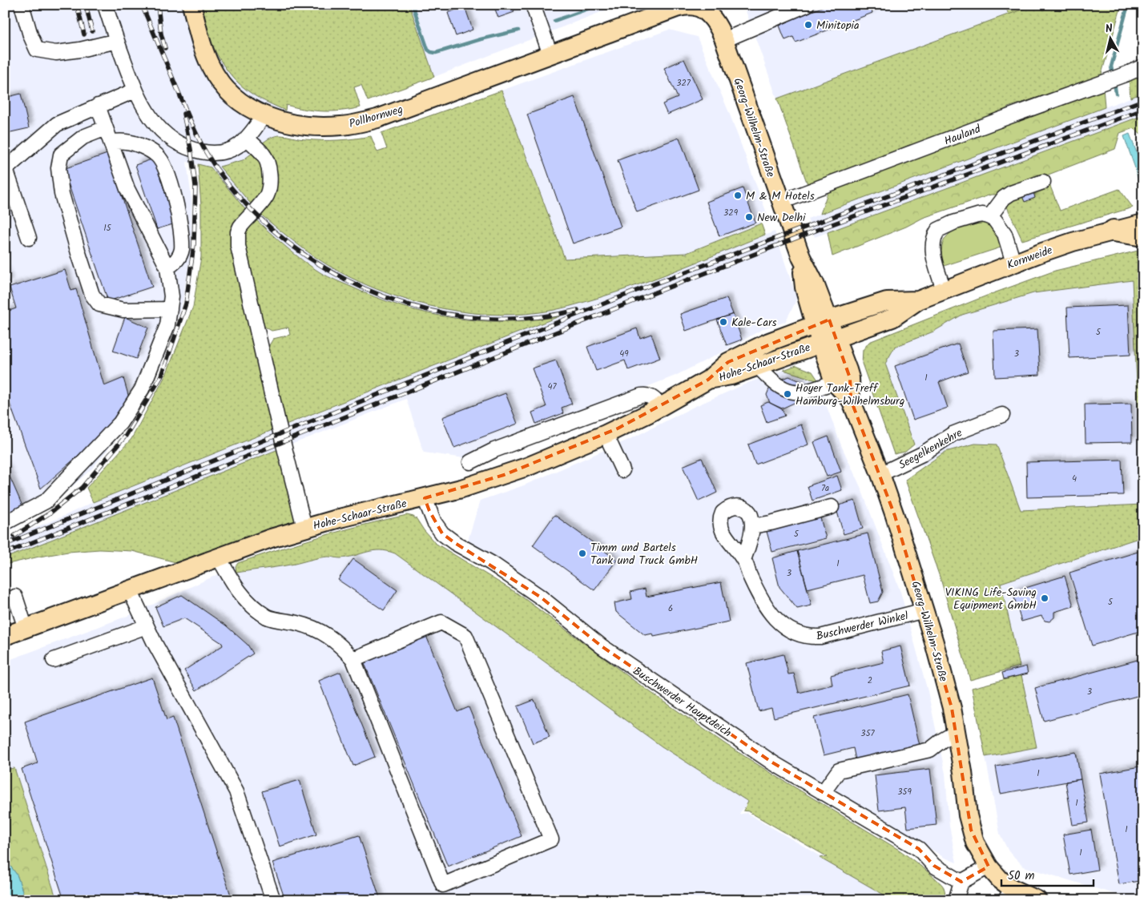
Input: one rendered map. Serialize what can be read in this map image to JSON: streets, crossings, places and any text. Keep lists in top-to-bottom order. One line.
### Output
{"streets":{"main road":["Pollhornweg","Georg-Wilhelm-Straße","Kornweide","Hohe-Schaar-Straße"],"street":["Hauland","Seegelkenkehre","Buschwerder Winkel","Buschwerder Hauptdeich"]},"crossings":[["Pollhornweg","Georg-Wilhelm-Straße"],["Georg-Wilhelm-Straße","Hauland"],["Georg-Wilhelm-Straße","Kornweide"],["Georg-Wilhelm-Straße","Hohe-Schaar-Straße"],["Georg-Wilhelm-Straße","Seegelkenkehre"],["Georg-Wilhelm-Straße","Buschwerder Winkel"],["Kornweide","Hohe-Schaar-Straße"],["Hohe-Schaar-Straße","Buschwerder Hauptdeich"]],"places":["Minitopia","M & M Hotels","New Delhi","Kale-Cars","Hoyer Tank-Treff Hamburg-Wilhelmsburg","Timm und Bartels Tank und Truck GmbH","VIKING Life-Saving Equipment GmbH"],"house_numbers":["327","329","15","5","49","3","1","47","4","7a","5","1","3","5","6","2","3","357","1","359","1","1","1"],"scale_bar":"50 m","north":"top"}
